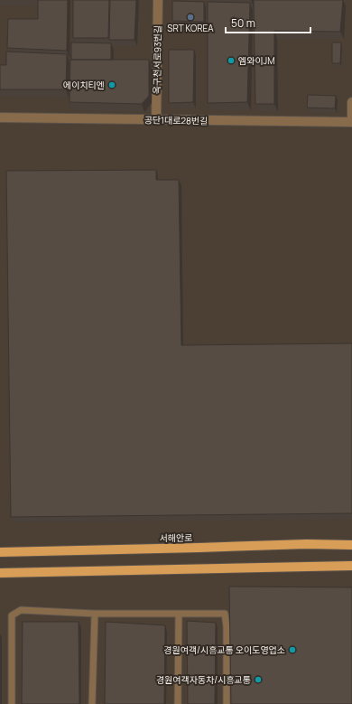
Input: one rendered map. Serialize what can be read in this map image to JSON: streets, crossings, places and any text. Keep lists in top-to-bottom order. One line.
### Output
{"streets":{"main road":["서해안로"],"street":["옥구천서로93번길","공단1대로28번길"]},"crossings":[["옥구천서로93번길","공단1대로28번길"]],"places":["SRT KOREA","엠와이JM","에이치티엔","경원여객/시흥교통 오이도영업소","경원여객자동차/시흥교통"],"scale_bar":"50 m"}
